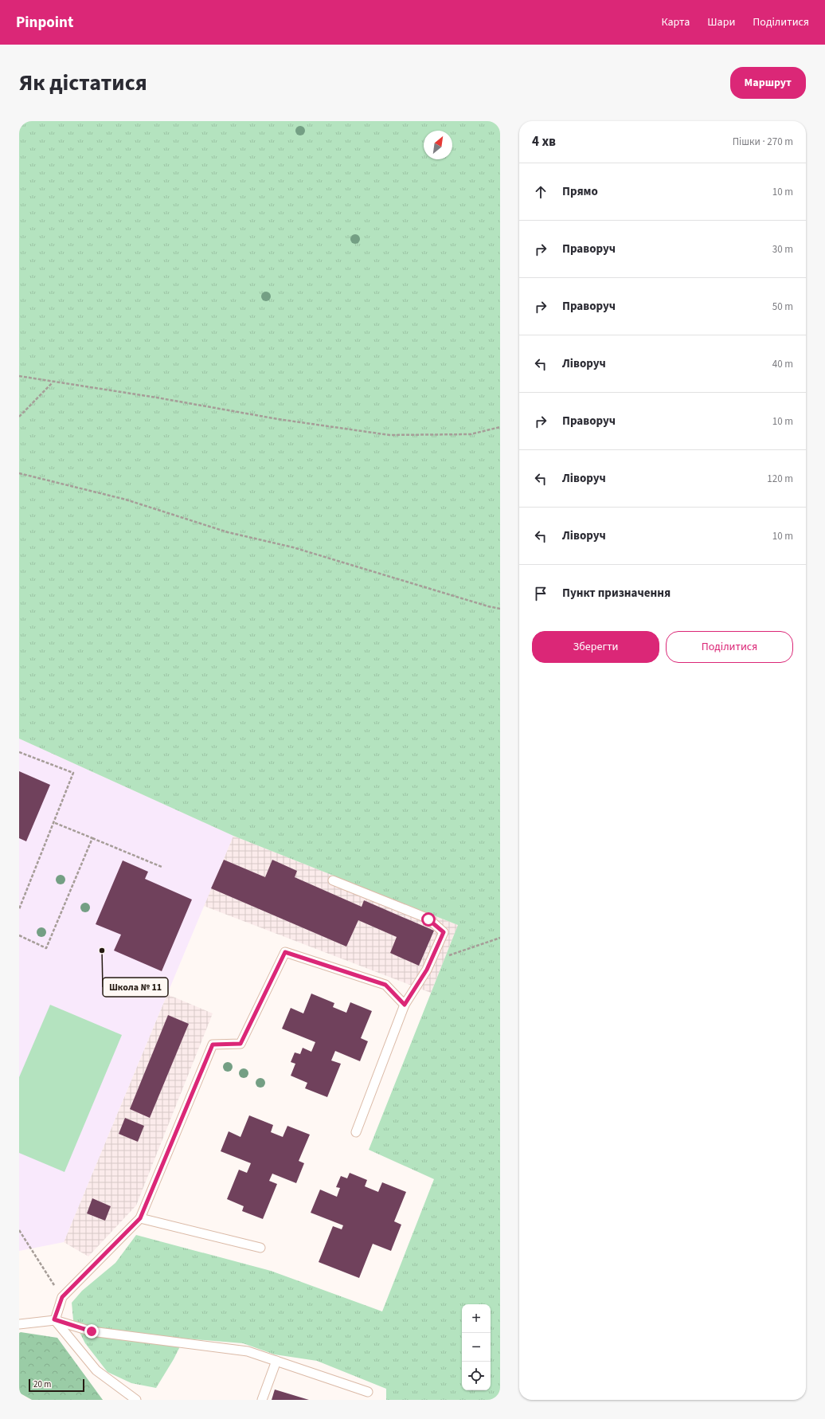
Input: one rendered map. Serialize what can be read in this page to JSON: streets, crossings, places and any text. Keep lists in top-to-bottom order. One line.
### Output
{"places":["Школа № 11"],"scale_bar":"20 m","north":"top right","page":{"header":"Pinpoint","nav":["Карта","Шари","Поділитися"],"title":"Як дістатися","buttons":["Маршрут",["Зберегти","Поділитися"]],"heading":["4 хв","Пішки · 270 m"],"list":[["Прямо","10 m"],["Праворуч","30 m"],["Праворуч","50 m"],["Ліворуч","40 m"],["Праворуч","10 m"],["Ліворуч","120 m"],["Ліворуч","10 m"],"Пункт призначення"],"map_buttons":["+","−"],"scale":"20 m"}}
